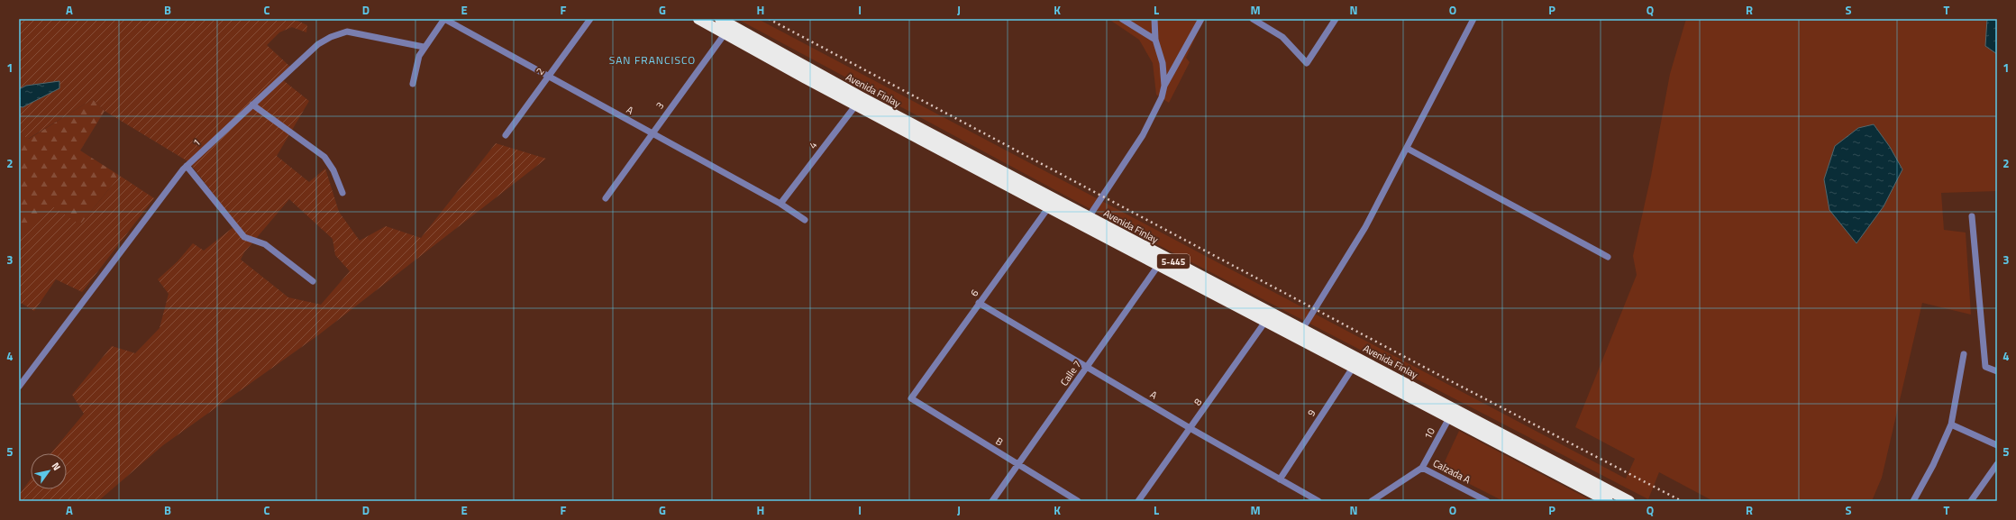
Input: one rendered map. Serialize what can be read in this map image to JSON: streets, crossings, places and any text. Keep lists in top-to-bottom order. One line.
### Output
{"streets":{"highway":["Avenida Finlay","5-445"],"street":["2","3","A","1","4","6","Calle 7","8","9","10","B","Calzada A"]},"crossings":[["2","A"],["Avenida Finlay","3"],["Avenida Finlay","4"],["Avenida Finlay","6"],["Avenida Finlay","Calle 7"],["Avenida Finlay","8"],["Avenida Finlay","9"],["Avenida Finlay","10"],["3","A"],["A","4"],["A","6"],["A","Calle 7"],["A","8"],["A","9"],["6","B"],["Calle 7","B"],["10","Calzada A"]],"districts":["SAN FRANCISCO"],"north":"top right","grid":{"columns":["A","B","C","D","E","F","G","H","I","J","K","L","M","N","O","P","Q","R","S","T"],"rows":["1","2","3","4","5"]}}
